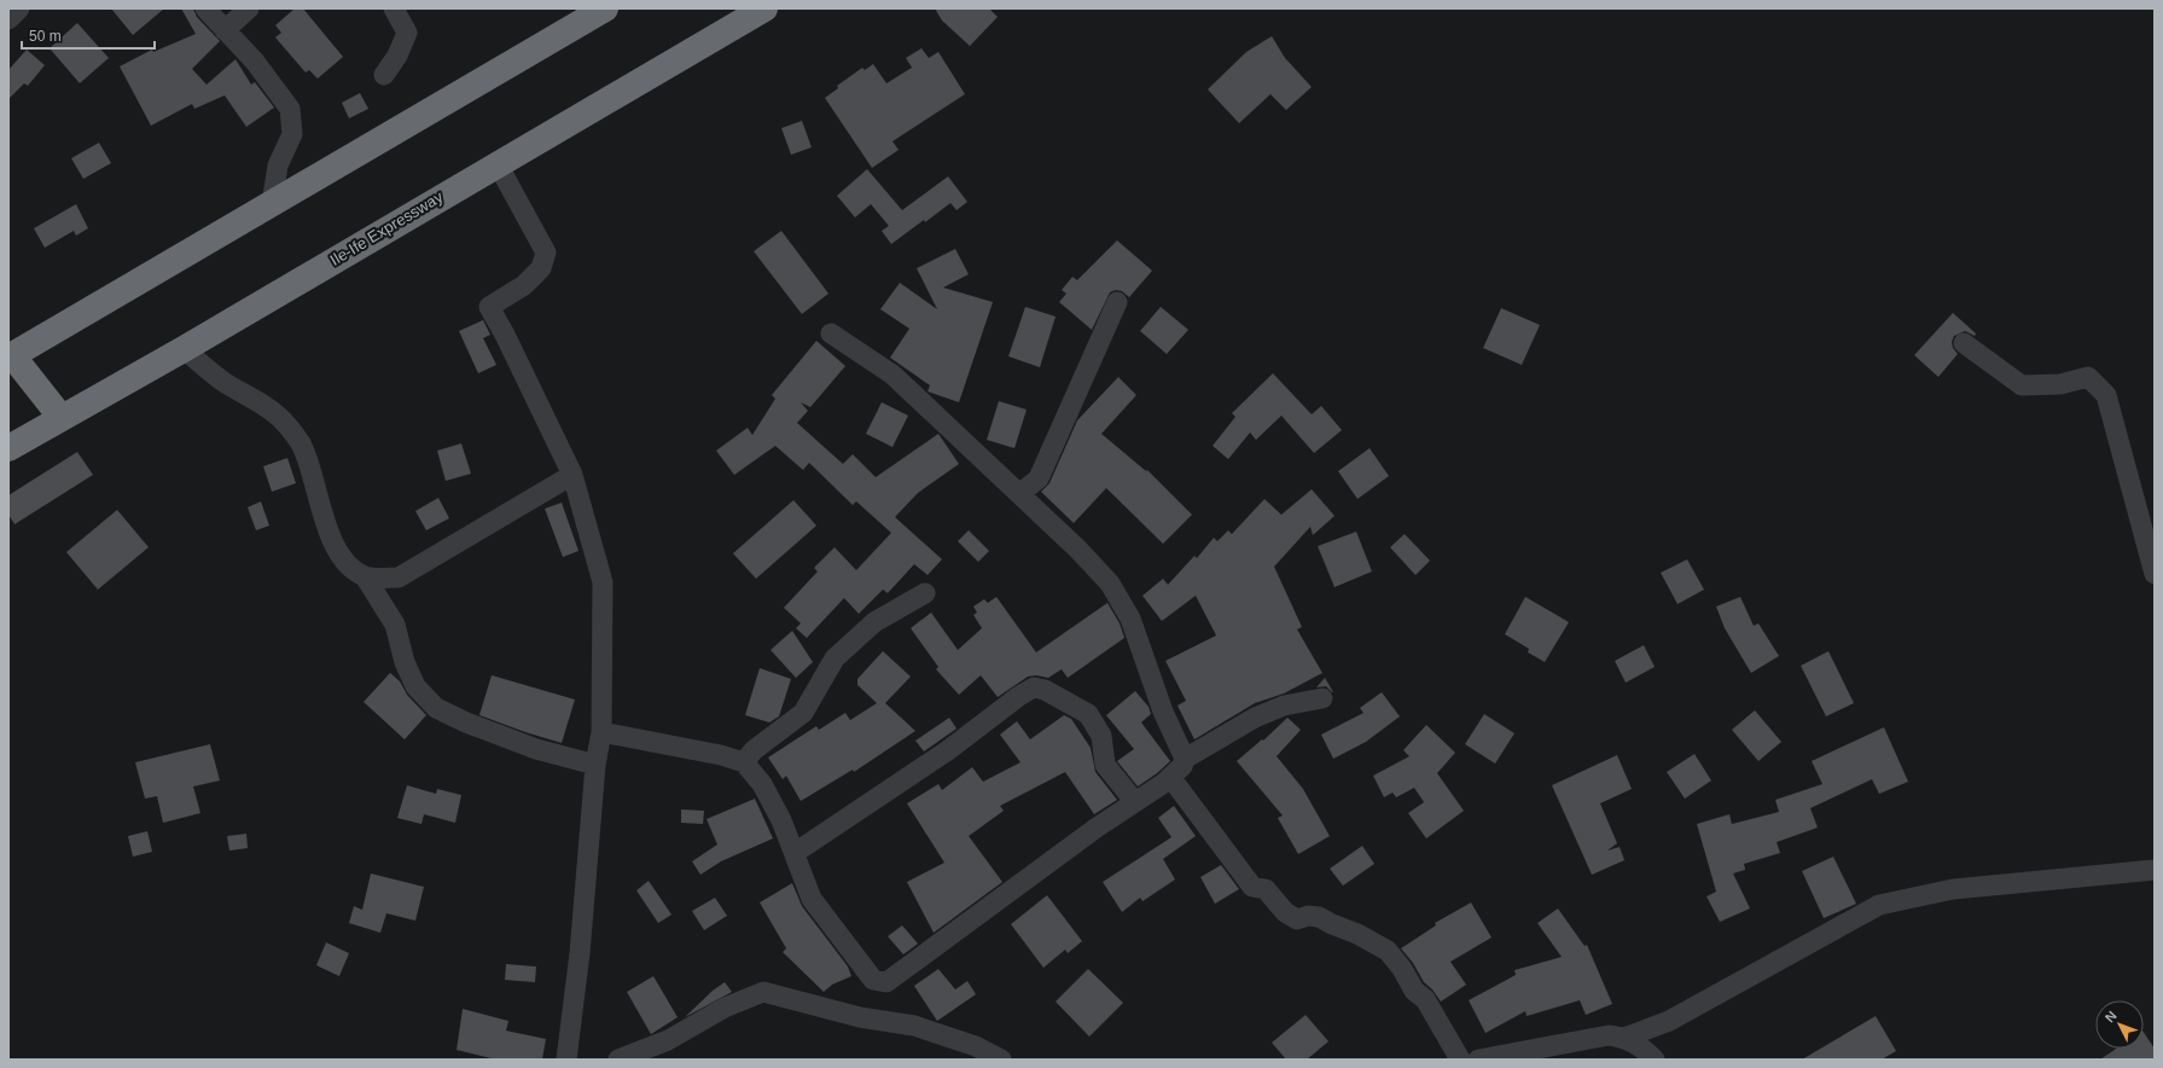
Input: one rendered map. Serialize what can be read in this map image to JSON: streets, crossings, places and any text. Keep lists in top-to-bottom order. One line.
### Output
{"streets":{"highway":["Ile-Ife Expressway"]},"scale_bar":"50 m","north":"top left"}
